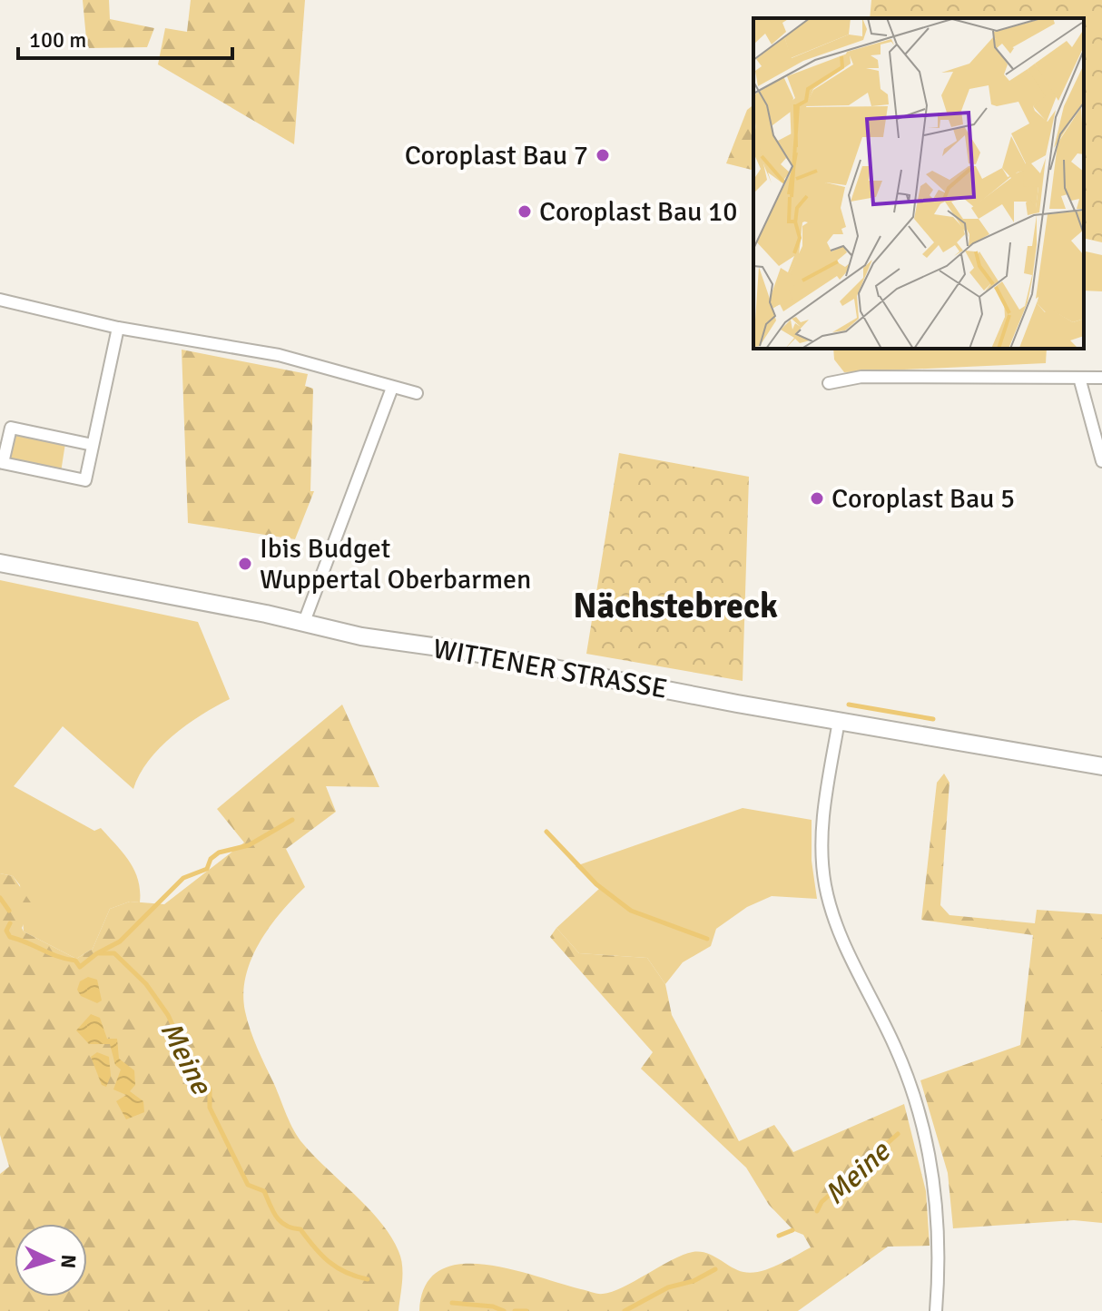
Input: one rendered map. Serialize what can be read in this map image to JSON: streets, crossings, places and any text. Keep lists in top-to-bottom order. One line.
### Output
{"streets":{"main road":["WITTENER STRASSE"]},"districts":["Nächstebreck"],"water":["Meine"],"places":["Coroplast Bau 7","Coroplast Bau 10","Coroplast Bau 5","Ibis Budget Wuppertal Oberbarmen"],"scale_bar":"100 m","north":"right"}
